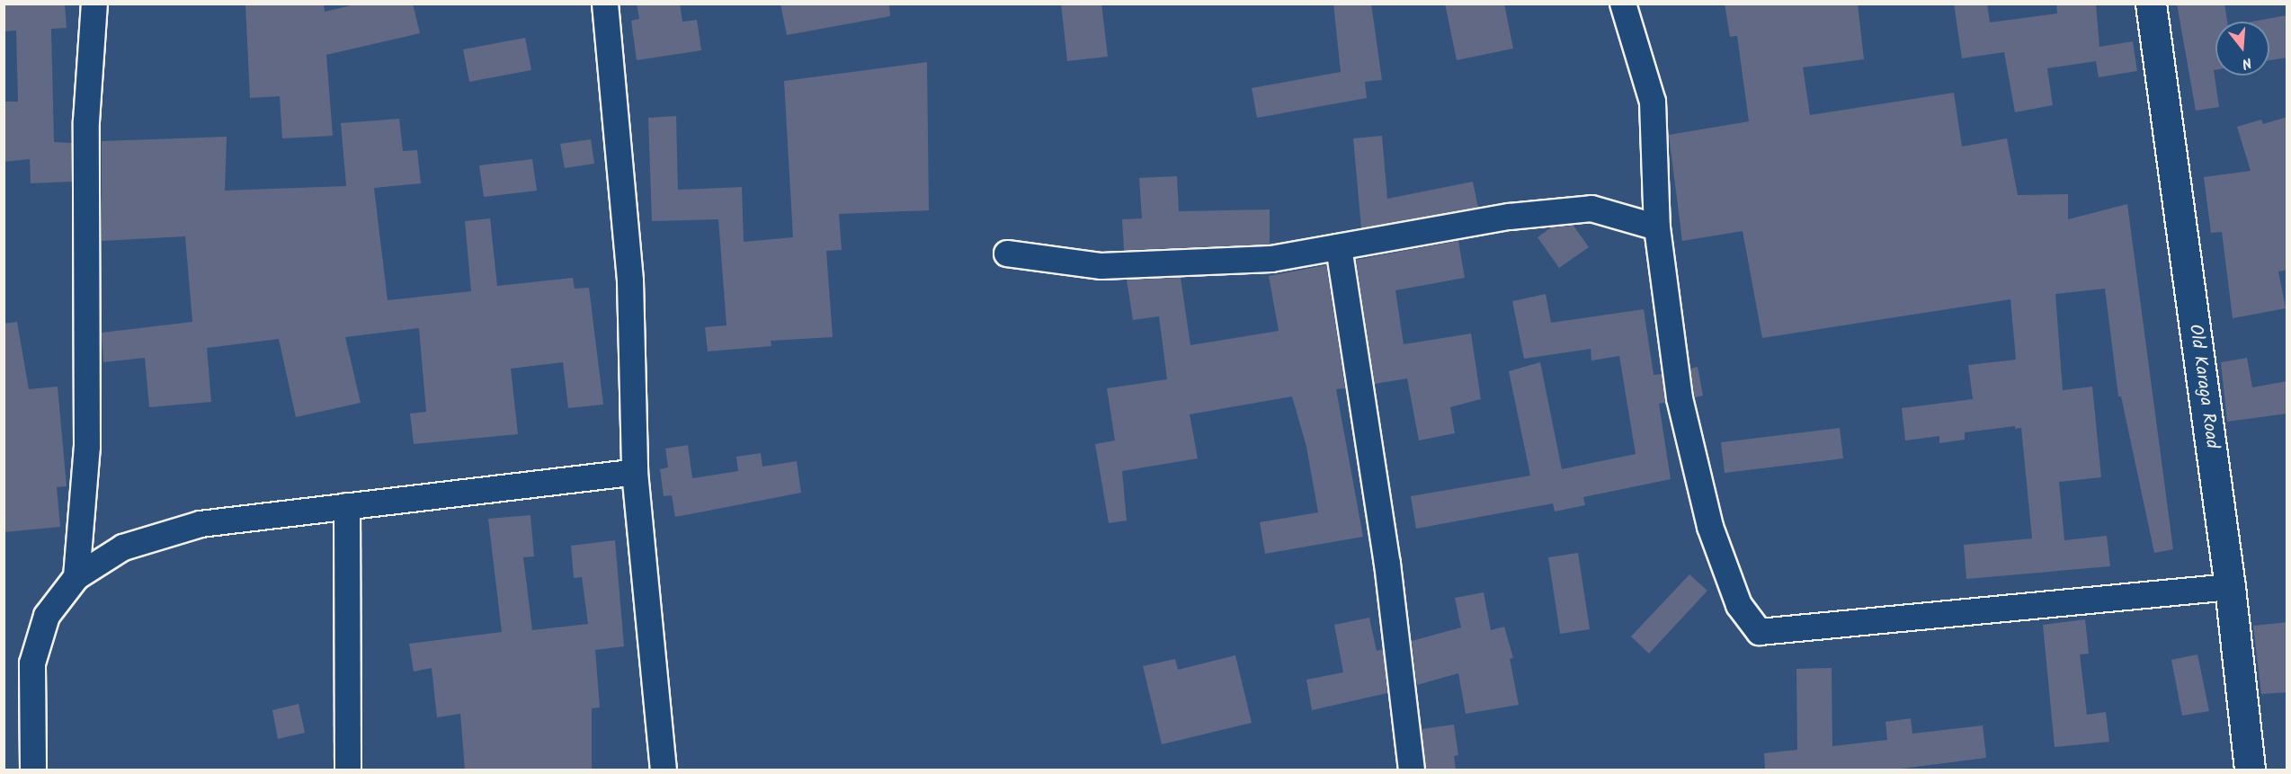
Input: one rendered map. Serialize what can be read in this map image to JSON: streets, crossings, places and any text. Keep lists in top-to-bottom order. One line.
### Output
{"streets":{"street":["Old Karaga Road"]},"north":"bottom"}
